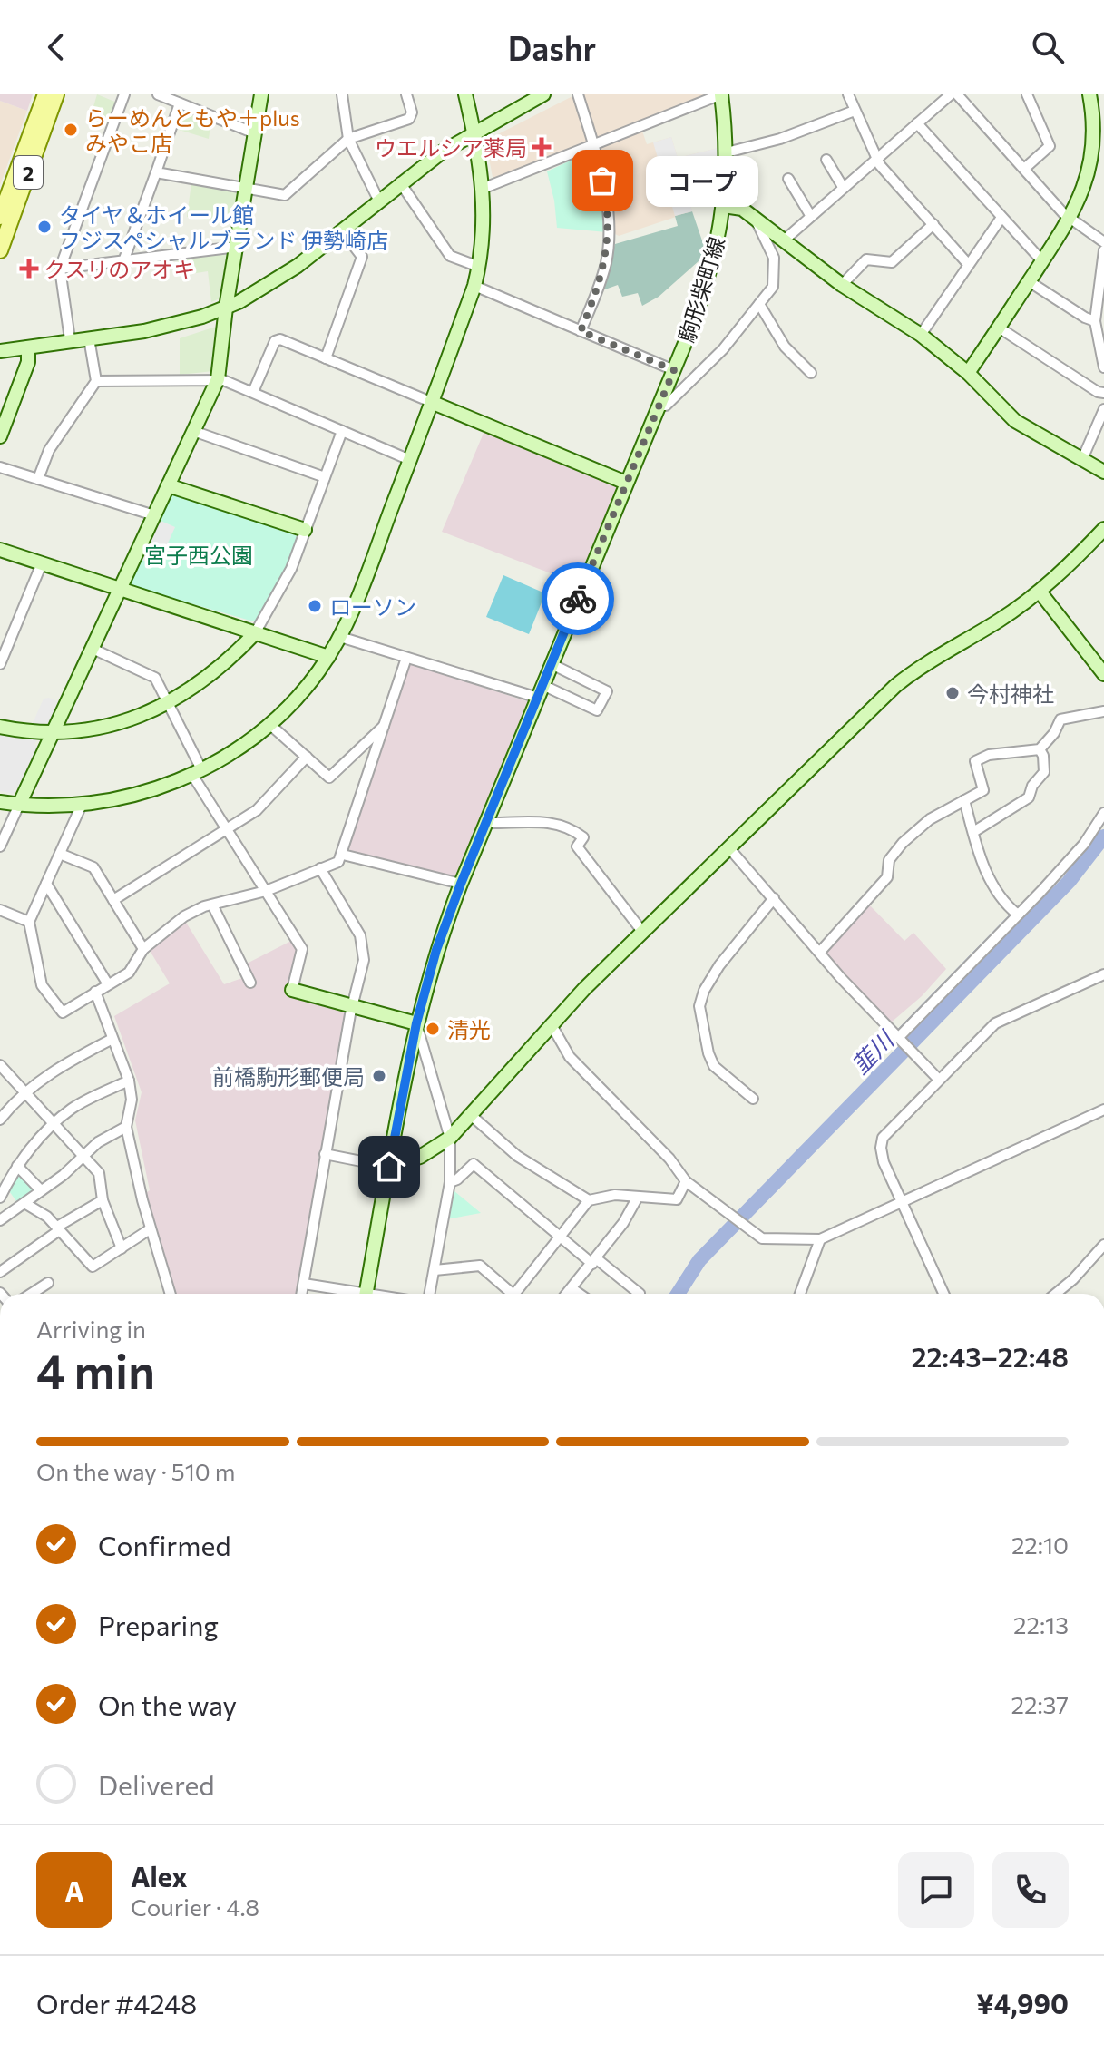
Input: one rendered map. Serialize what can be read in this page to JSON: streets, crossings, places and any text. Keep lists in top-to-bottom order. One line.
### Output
{"streets":{"main road":["2"],"street":["駒形柴町線"]},"water":["韮川"],"parks":["宮子西公園"],"places":{"other":["らーめんともや＋plus みやこ店","コープ","タイヤ＆ホイール館 フジスペシャルブランド 伊勢崎店","ローソン","今村神社","清光","前橋駒形郵便局"],"health":["ウエルシア薬局","クスリのアオキ"]},"page":{"header":"Dashr","bubble":"コープ","heading":["4 min","Arriving in","22:43–22:48"],"panel":["Alex","Courier · 4.8","Order #4248","¥4,990"],"bar":"On the way · 510 m","list":[["Confirmed","22:10"],["Preparing","22:13"],["On the way","22:37"],"Delivered"],"round":"A"}}
